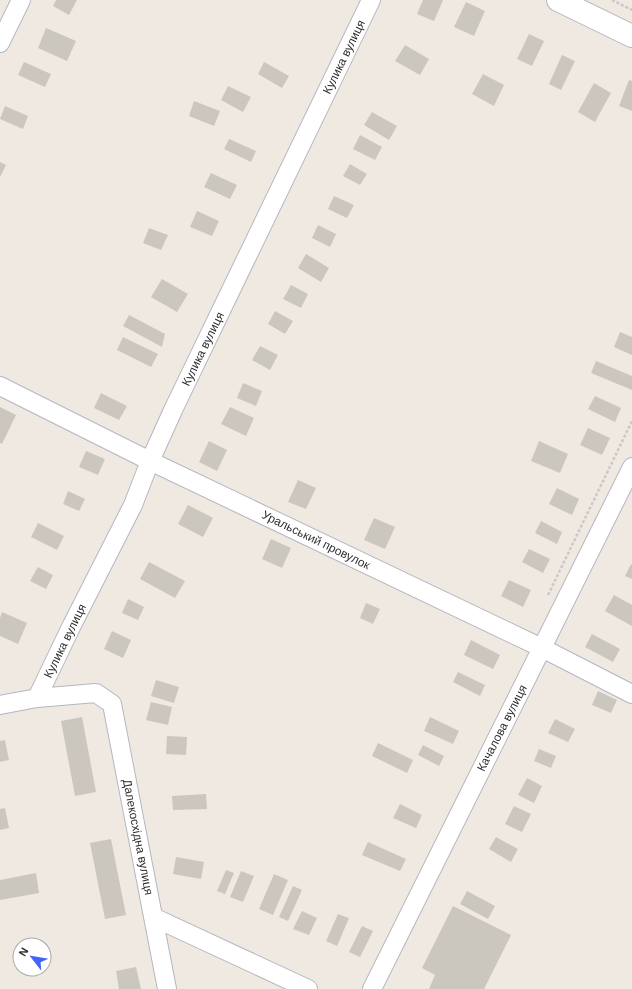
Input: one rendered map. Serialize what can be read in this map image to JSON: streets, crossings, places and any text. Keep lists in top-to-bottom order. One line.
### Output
{"streets":{"street":["Кулика вулиця","Уральський провулок","Качалова вулиця","Далекосхідна вулиця"]},"crossings":[["Кулика вулиця","Уральський провулок"],["Кулика вулиця","Далекосхідна вулиця"],["Уральський провулок","Качалова вулиця"]],"north":"top left"}
